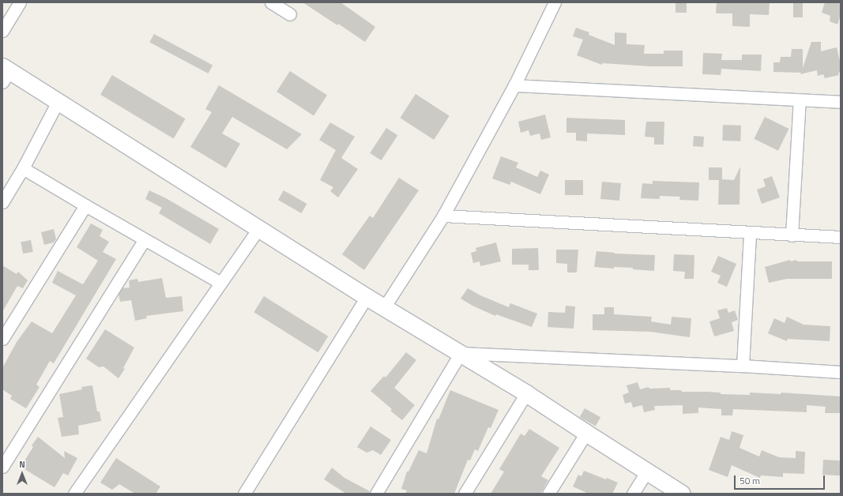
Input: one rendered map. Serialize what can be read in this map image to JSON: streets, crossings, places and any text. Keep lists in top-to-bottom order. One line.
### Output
{"scale_bar":"50 m","north":"top"}
